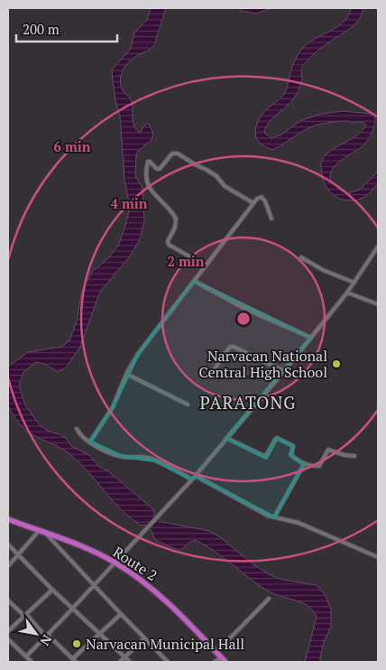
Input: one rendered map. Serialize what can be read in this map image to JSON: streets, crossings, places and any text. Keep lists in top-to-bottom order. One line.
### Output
{"streets":{"highway":["Route 2"]},"districts":["PARATONG"],"places":["Narvacan National Central High School","Narvacan Municipal Hall"],"scale_bar":"200 m","north":"bottom right","rings":["6 min","4 min","2 min"]}
